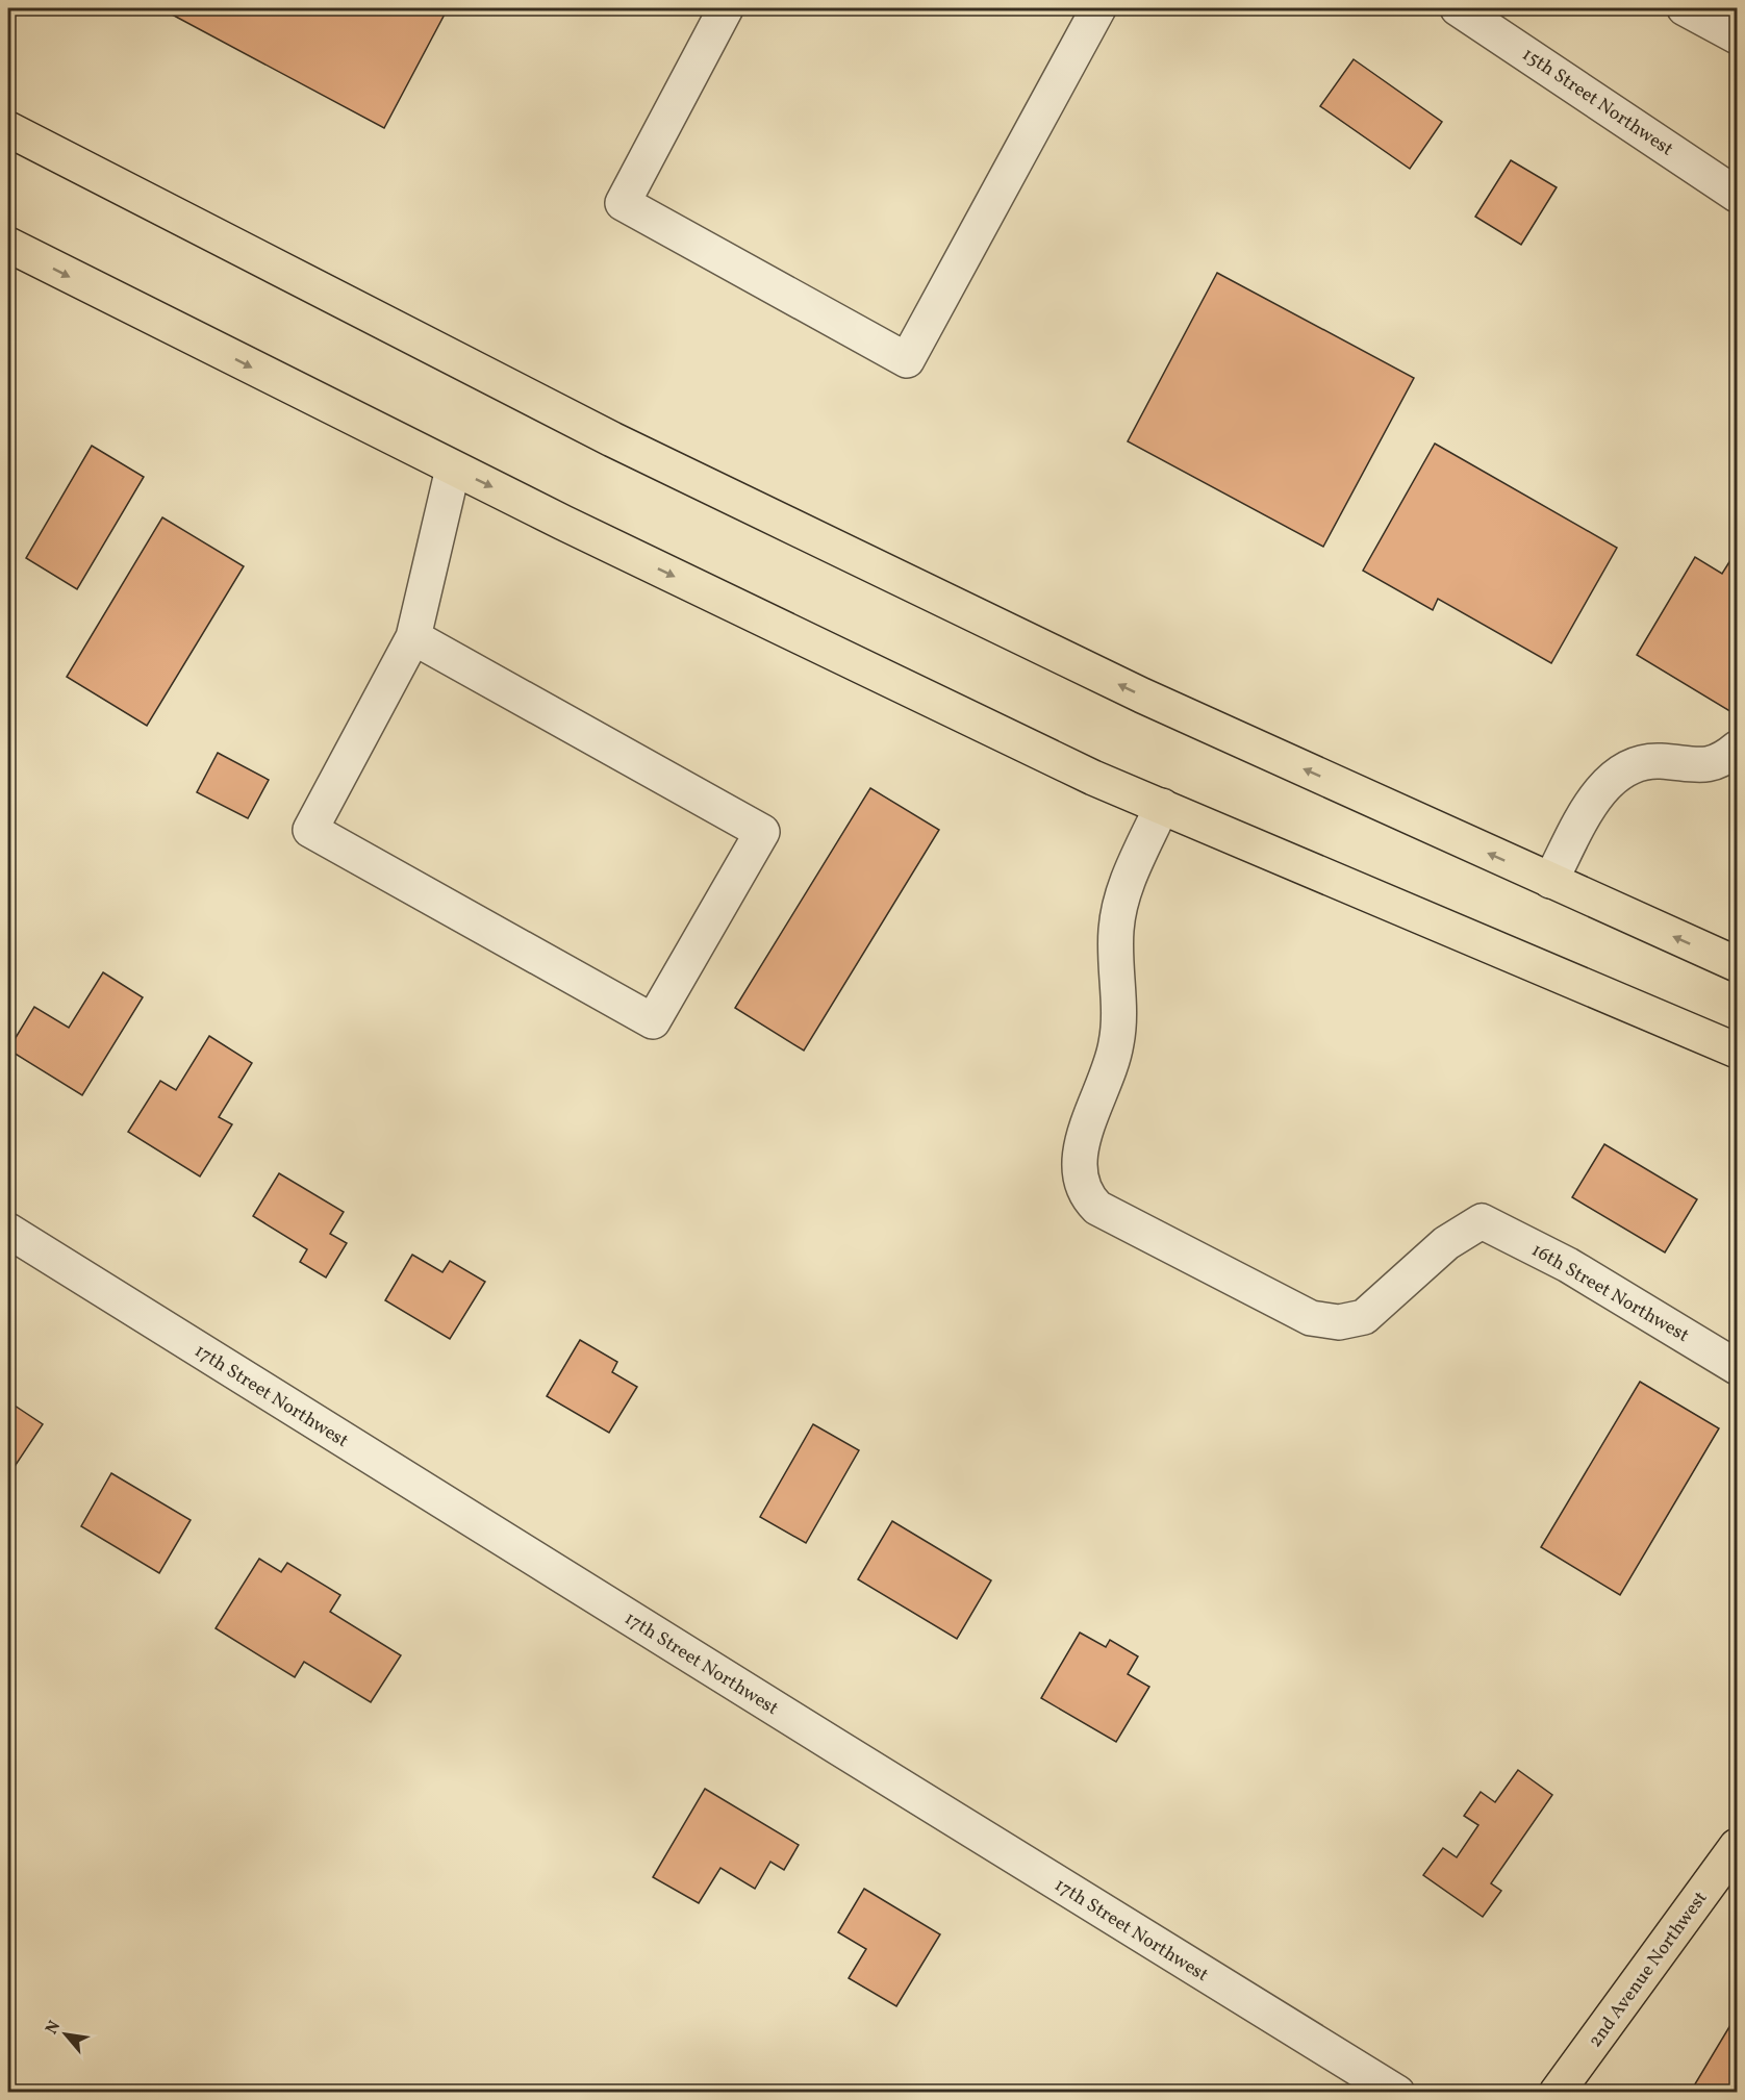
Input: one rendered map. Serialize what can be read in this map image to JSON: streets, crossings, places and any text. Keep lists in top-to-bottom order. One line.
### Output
{"streets":{"main road":["2nd Avenue Northwest"],"street":["15th Street Northwest","16th Street Northwest","17th Street Northwest"]},"north":"top left"}
